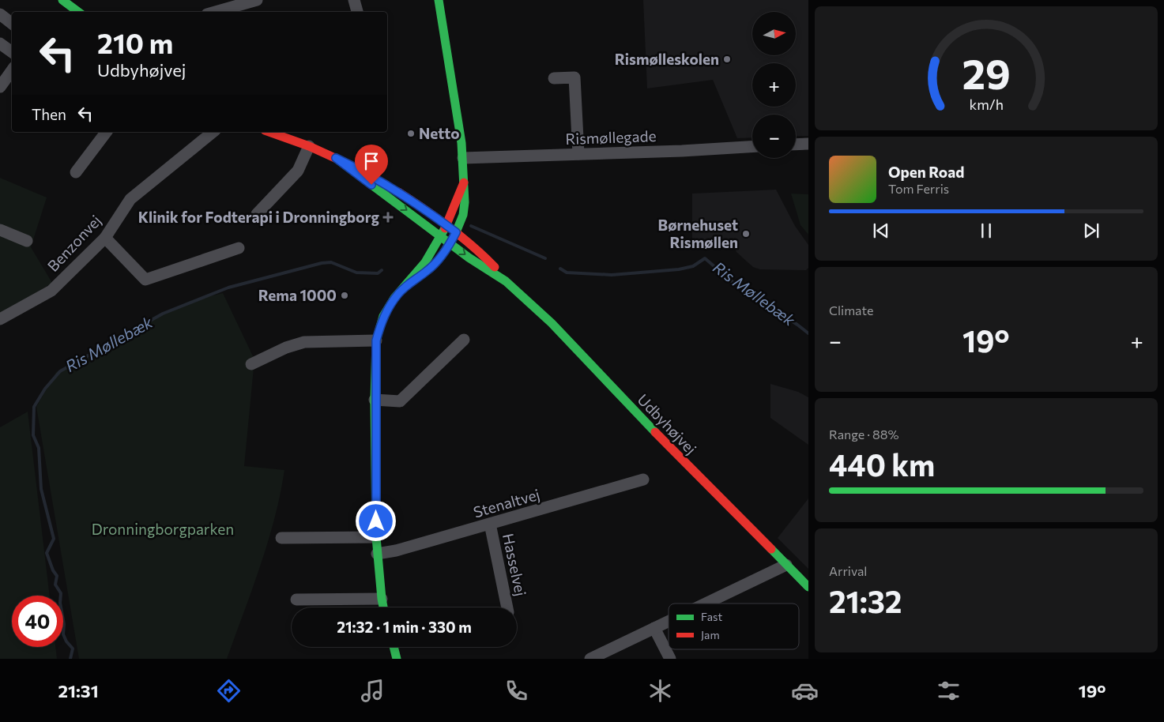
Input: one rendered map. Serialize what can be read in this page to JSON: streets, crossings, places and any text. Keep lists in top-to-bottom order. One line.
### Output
{"streets":{"street":["Rismøllegade","Benzonvej","Udbyhøjvej","Stenaltvej","Hasselvej"]},"crossings":[["Stenaltvej","Hasselvej"]],"water":["Ris Møllebæk"],"parks":["Dronningborgparken"],"places":{"other":["Rismølleskolen","Netto","Børnehuset Rismøllen","Rema 1000"],"health":["Klinik for Fodterapi i Dronningborg"]},"legend":["Fast","Jam"],"north":"right","page":{"map_buttons":["+","−"],"turn":["210 m","Udbyhøjvej"],"then":"Then","song":["Open Road","Tom Ferris"],"tile":["Climate",["Range · 88%","440 km"],["Arrival","21:32"]],"heat":["−","19°","+"],"limit":"40","trip":"21:32 · 1 min · 330 m","tabs":["21:31","19°"],"gauge":["29","km/h"]}}
